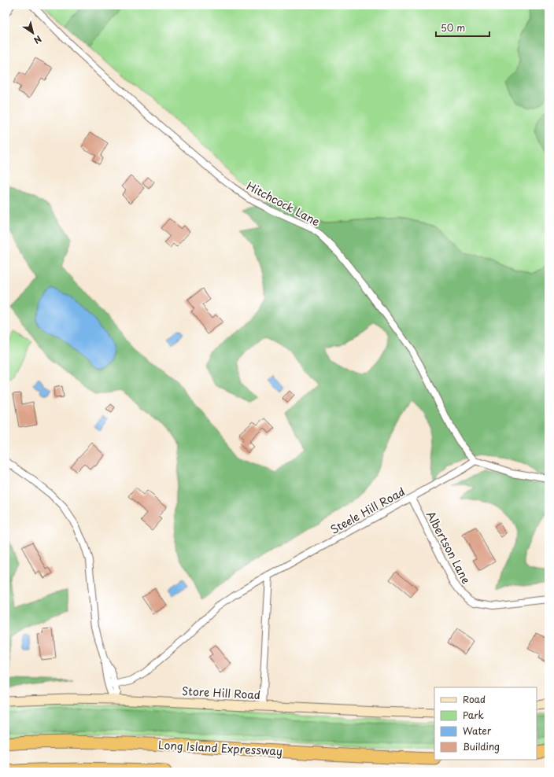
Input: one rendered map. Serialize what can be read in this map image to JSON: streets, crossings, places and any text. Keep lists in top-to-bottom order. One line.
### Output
{"streets":{"highway":["Long Island Expressway"],"main road":["Store Hill Road"],"street":["Hitchcock Lane","Steele Hill Road","Albertson Lane"]},"crossings":[["Hitchcock Lane","Steele Hill Road"],["Steele Hill Road","Albertson Lane"]],"legend":["Road","Park","Water","Building"],"scale_bar":"50 m","north":"bottom right"}
